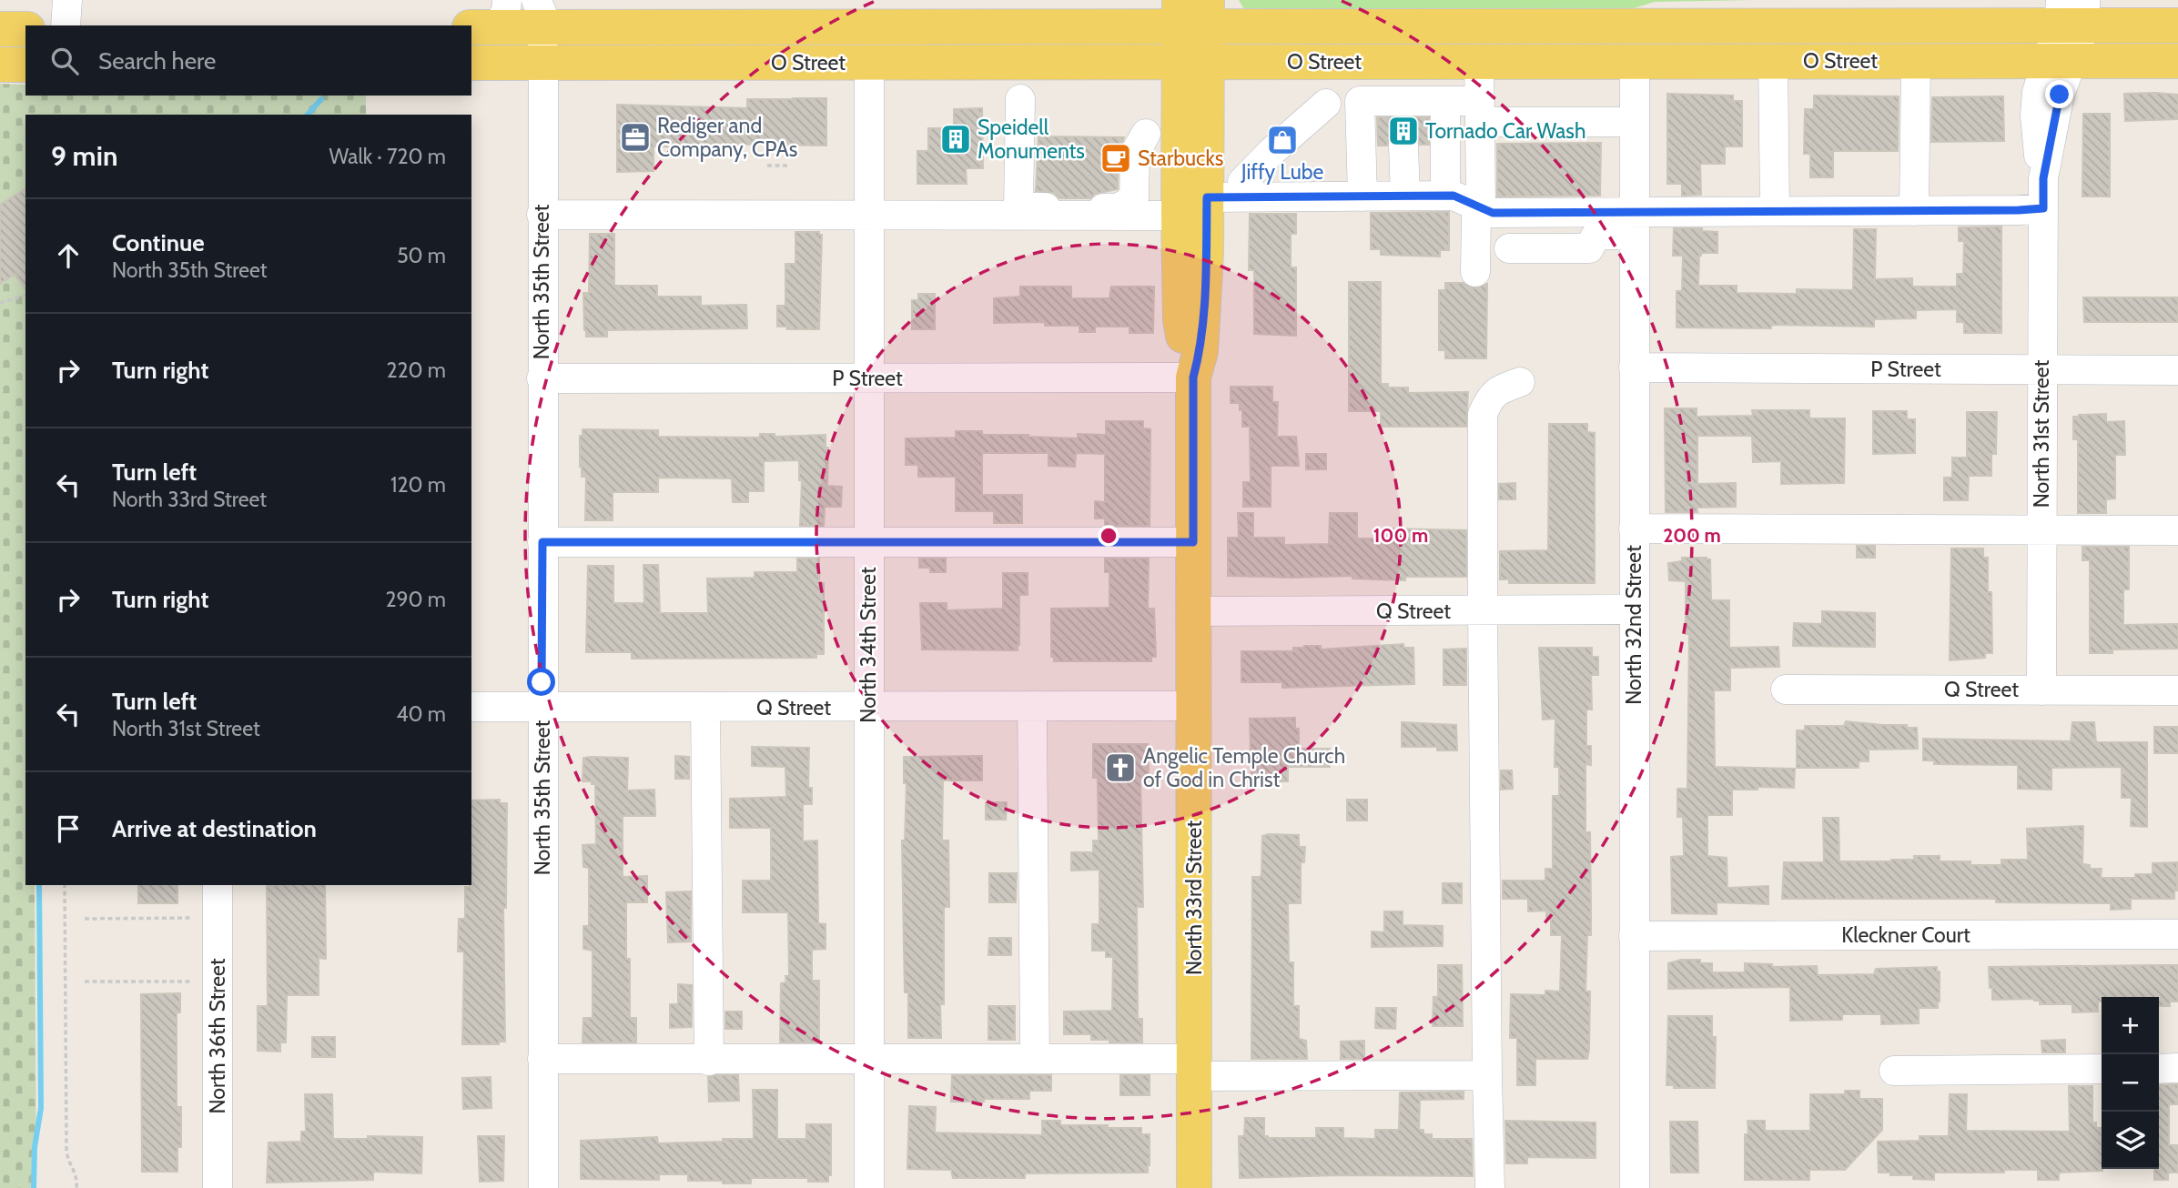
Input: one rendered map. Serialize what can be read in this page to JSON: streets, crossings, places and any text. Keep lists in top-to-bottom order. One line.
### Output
{"streets":{"main road":["O Street","North 33rd Street"],"street":["North 35th Street","P Street","North 31st Street","Q Street","North 32nd Street","North 34th Street","Kleckner Court","North 36th Street"]},"crossings":[["O Street","North 35th Street"],["O Street","North 31st Street"],["O Street","North 32nd Street"],["O Street","North 34th Street"],["O Street","North 33rd Street"],["North 35th Street","P Street"],["North 35th Street","Q Street"],["P Street","North 31st Street"],["P Street","North 32nd Street"],["P Street","North 34th Street"],["P Street","North 33rd Street"],["North 31st Street","Q Street"],["Q Street","North 32nd Street"],["Q Street","North 34th Street"],["Q Street","North 33rd Street"],["North 32nd Street","Kleckner Court"]],"places":{"building":["Tornado Car Wash","Speidell Monuments"],"office":["Rediger and Company, CPAs"],"shop":["Jiffy Lube"],"cafe":["Starbucks"],"church":["Angelic Temple Church of God in Christ"]},"page":{"search":"Search here","heading":["9 min","Walk · 720 m"],"list":[["Continue","North 35th Street","50 m"],["Turn right","220 m"],["Turn left","North 33rd Street","120 m"],["Turn right","290 m"],["Turn left","North 31st Street","40 m"],"Arrive at destination"],"map_buttons":["+","−"]},"rings":["100 m","200 m"]}
